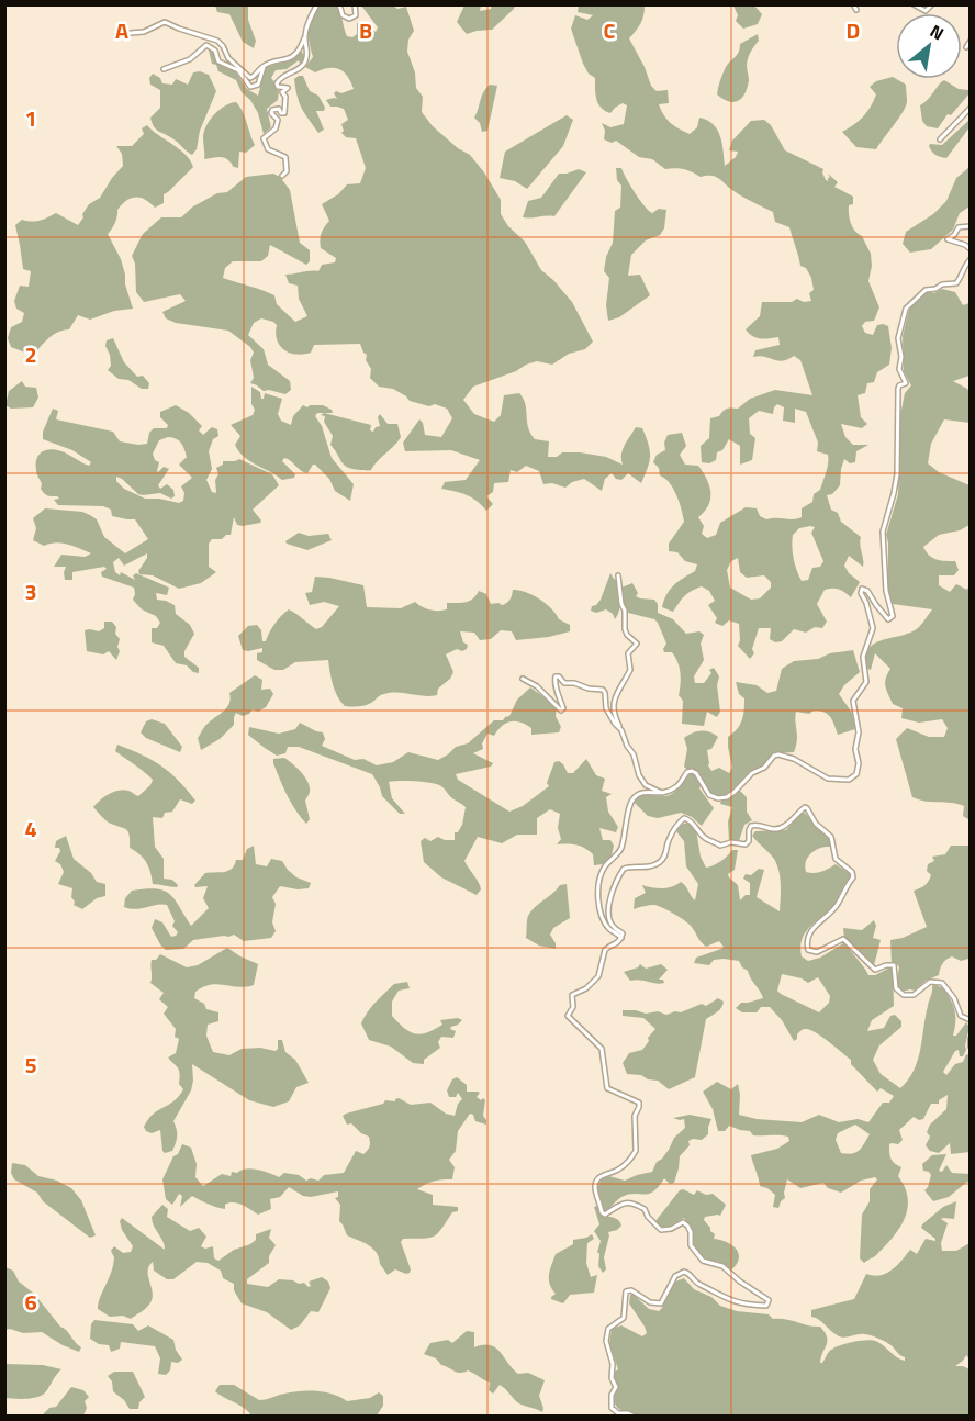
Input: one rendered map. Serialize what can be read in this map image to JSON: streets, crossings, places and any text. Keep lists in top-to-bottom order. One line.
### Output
{"north":"top right","grid":{"columns":["A","B","C","D"],"rows":["1","2","3","4","5","6"]}}
